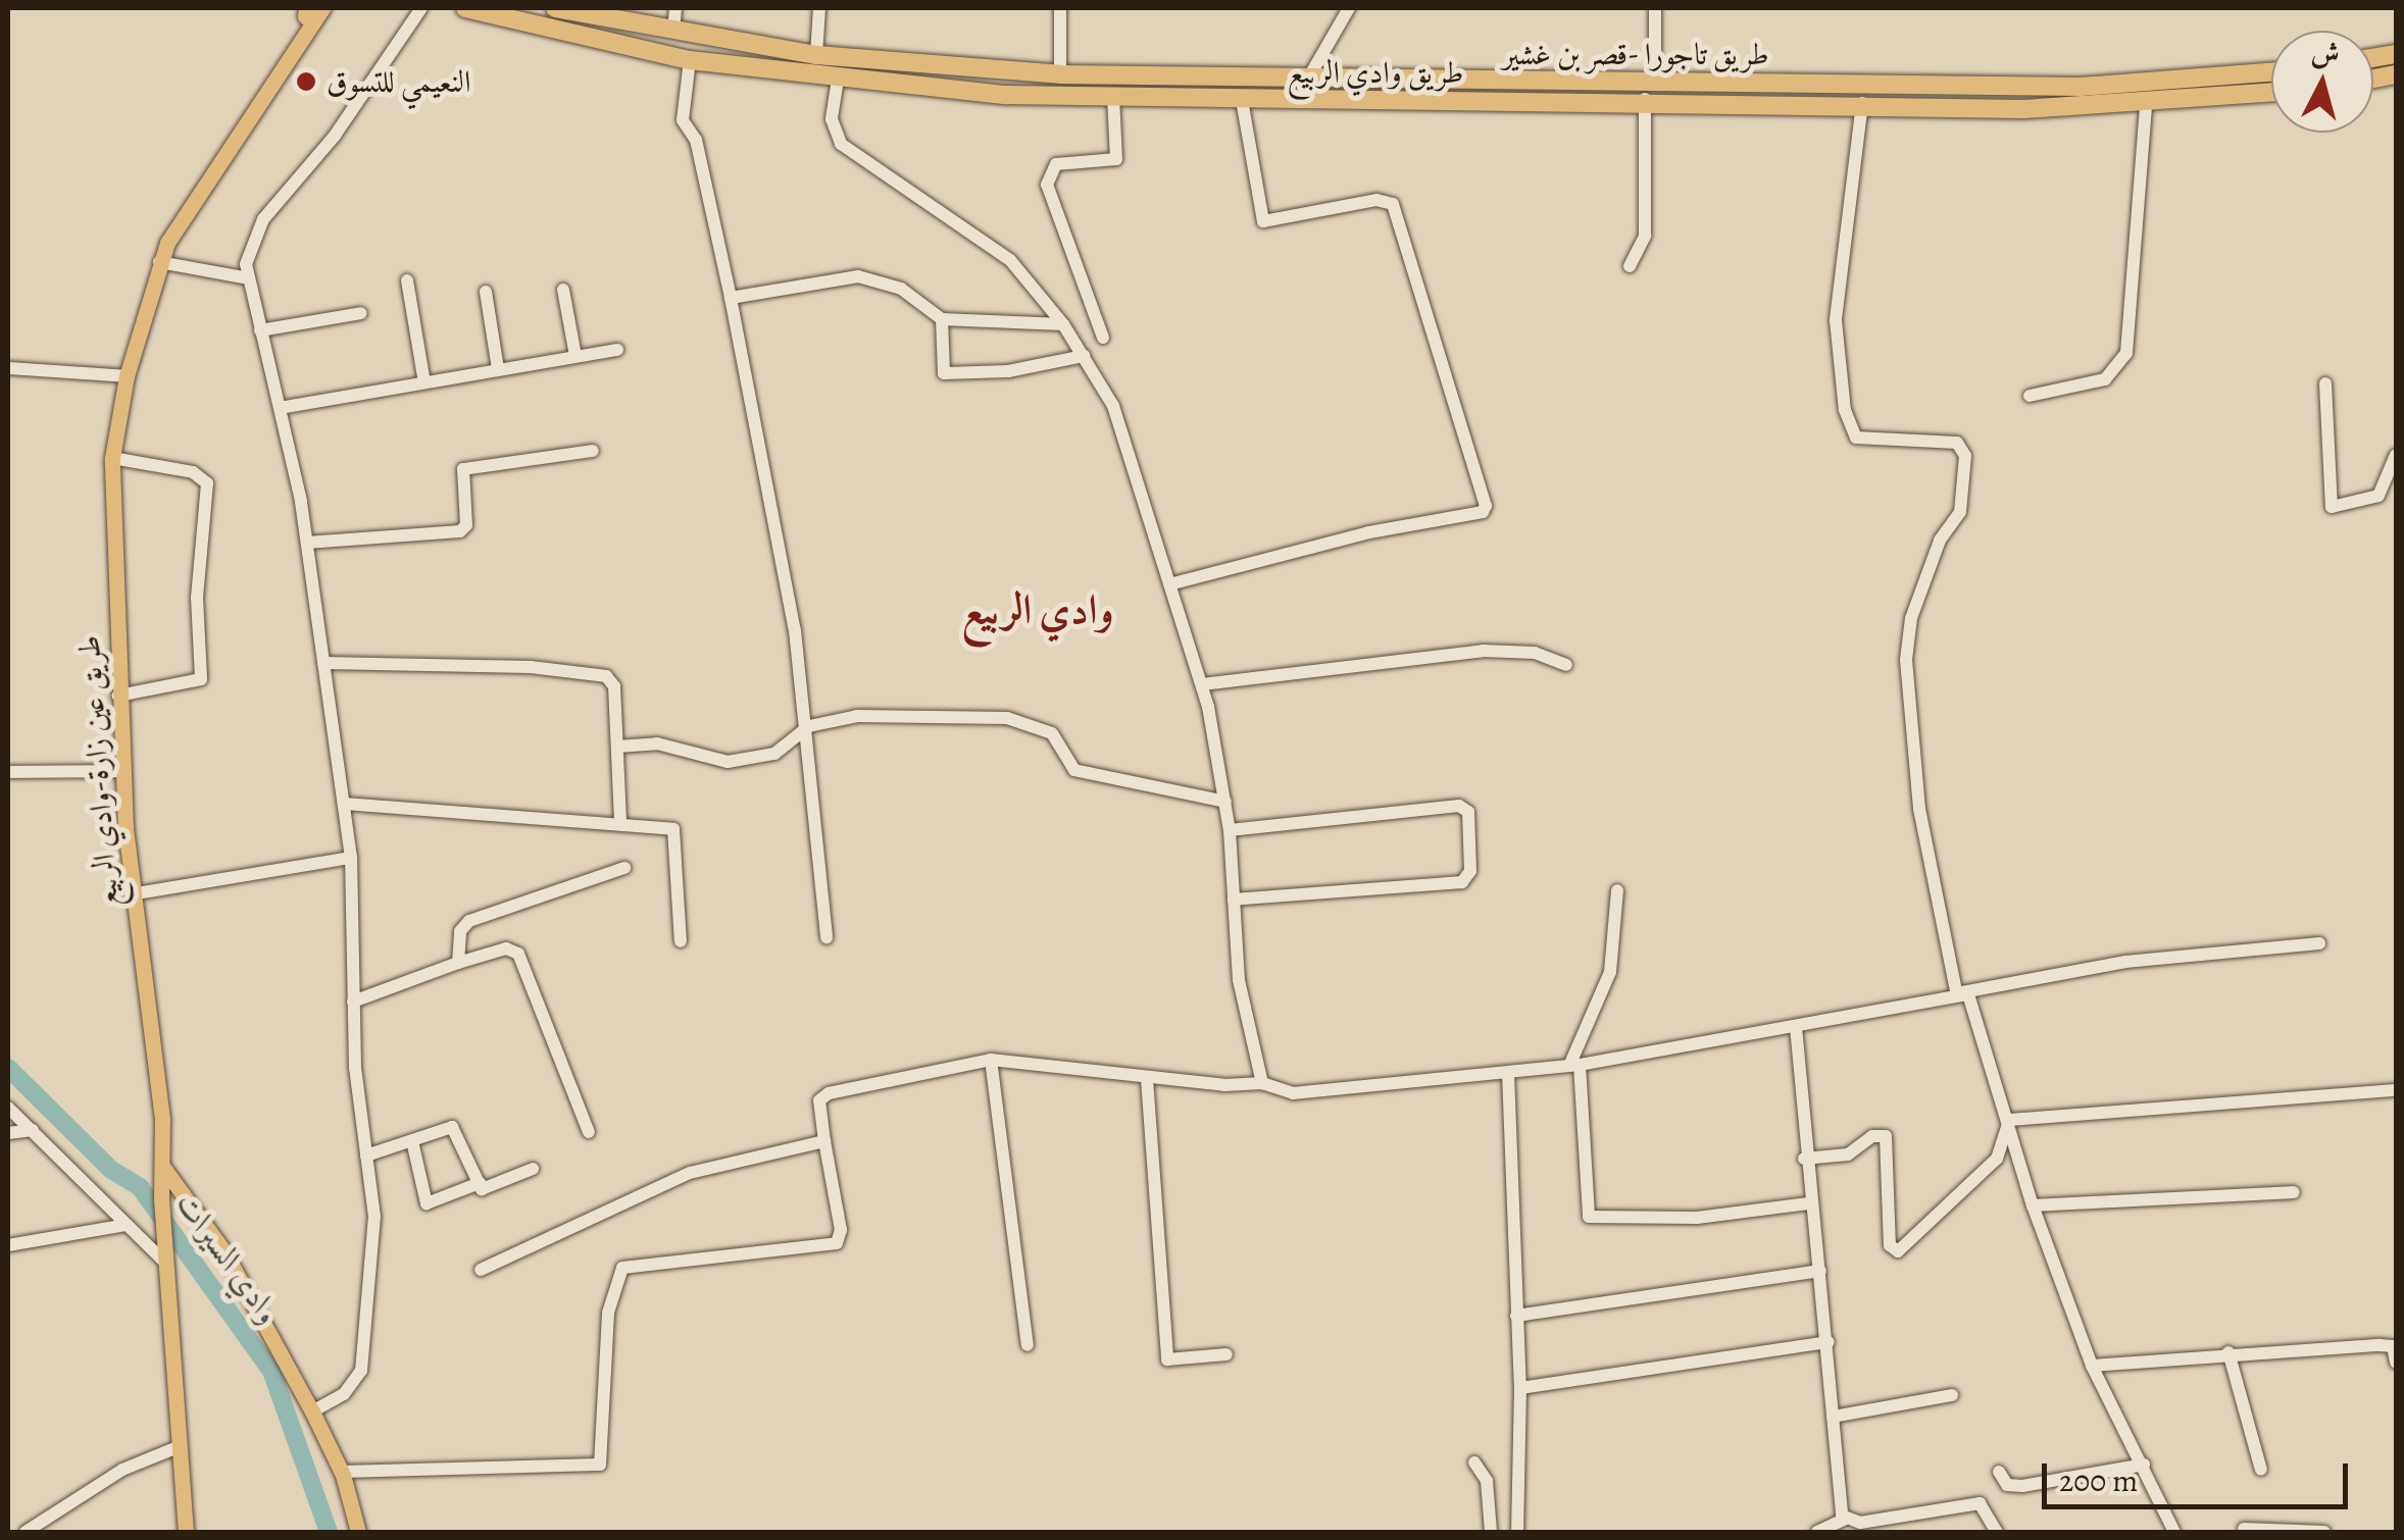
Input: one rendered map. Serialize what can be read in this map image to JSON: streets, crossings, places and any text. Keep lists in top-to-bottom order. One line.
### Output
{"streets":{"highway":["طريق تاجورا -قصر بن غشير","طريق وادي الربيع"],"main road":["طريق عين زارة-وادي الربيع"]},"crossings":[["طريق تاجورا -قصر بن غشير","طريق وادي الربيع"]],"districts":["وادي الربيع"],"water":["وادي السيرات"],"places":["النعيمي للتسوق"],"scale_bar":"200 m","north":"top"}
